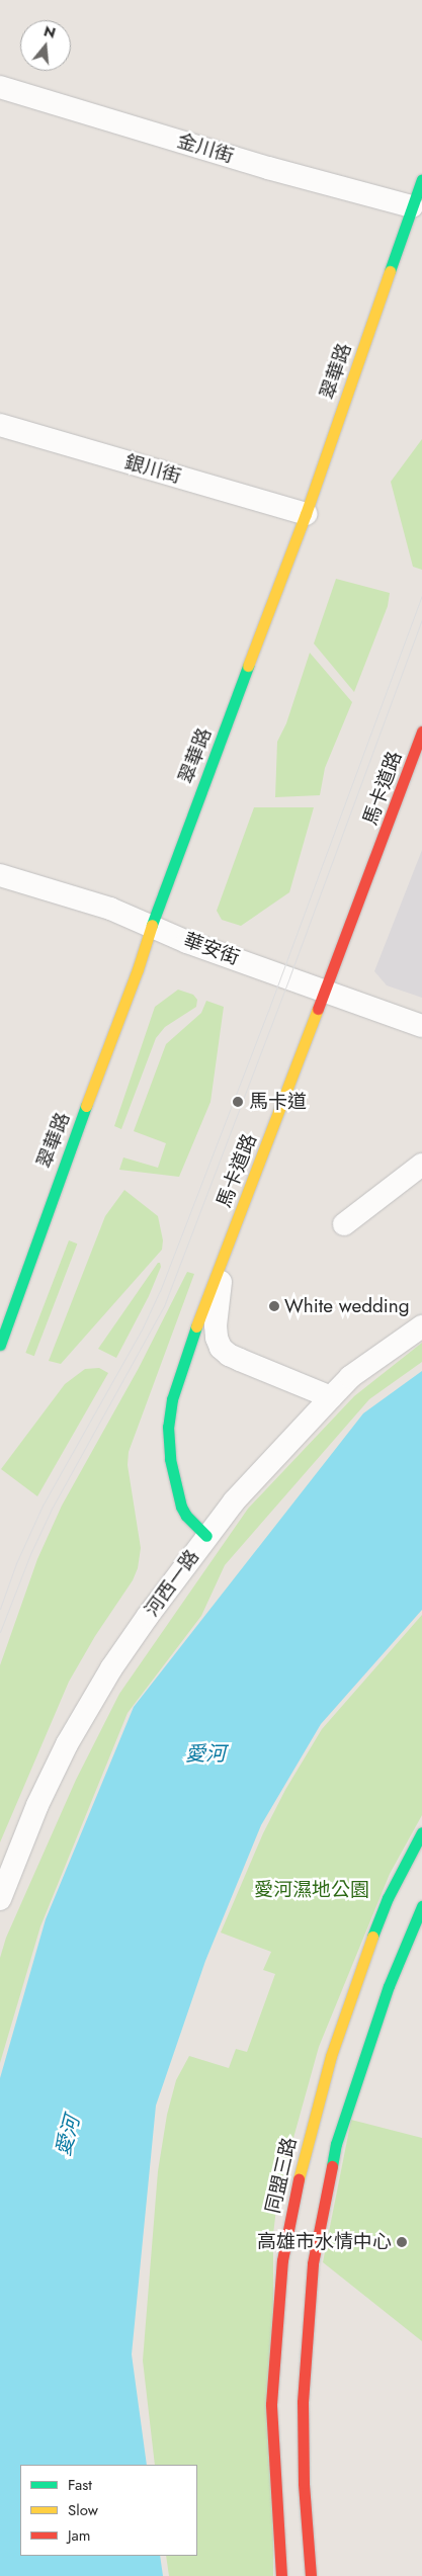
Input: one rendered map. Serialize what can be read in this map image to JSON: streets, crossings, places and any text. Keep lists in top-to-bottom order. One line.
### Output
{"streets":{"street":["金川街","翠華路","銀川街","馬卡道路","華安街","河西一路","同盟三路"]},"crossings":[["金川街","翠華路"],["翠華路","銀川街"],["翠華路","華安街"],["馬卡道路","華安街"],["馬卡道路","河西一路"]],"water":["愛河"],"parks":["愛河濕地公園"],"places":["馬卡道","White wedding","高雄市水情中心"],"legend":["Fast","Slow","Jam"],"north":"top"}
